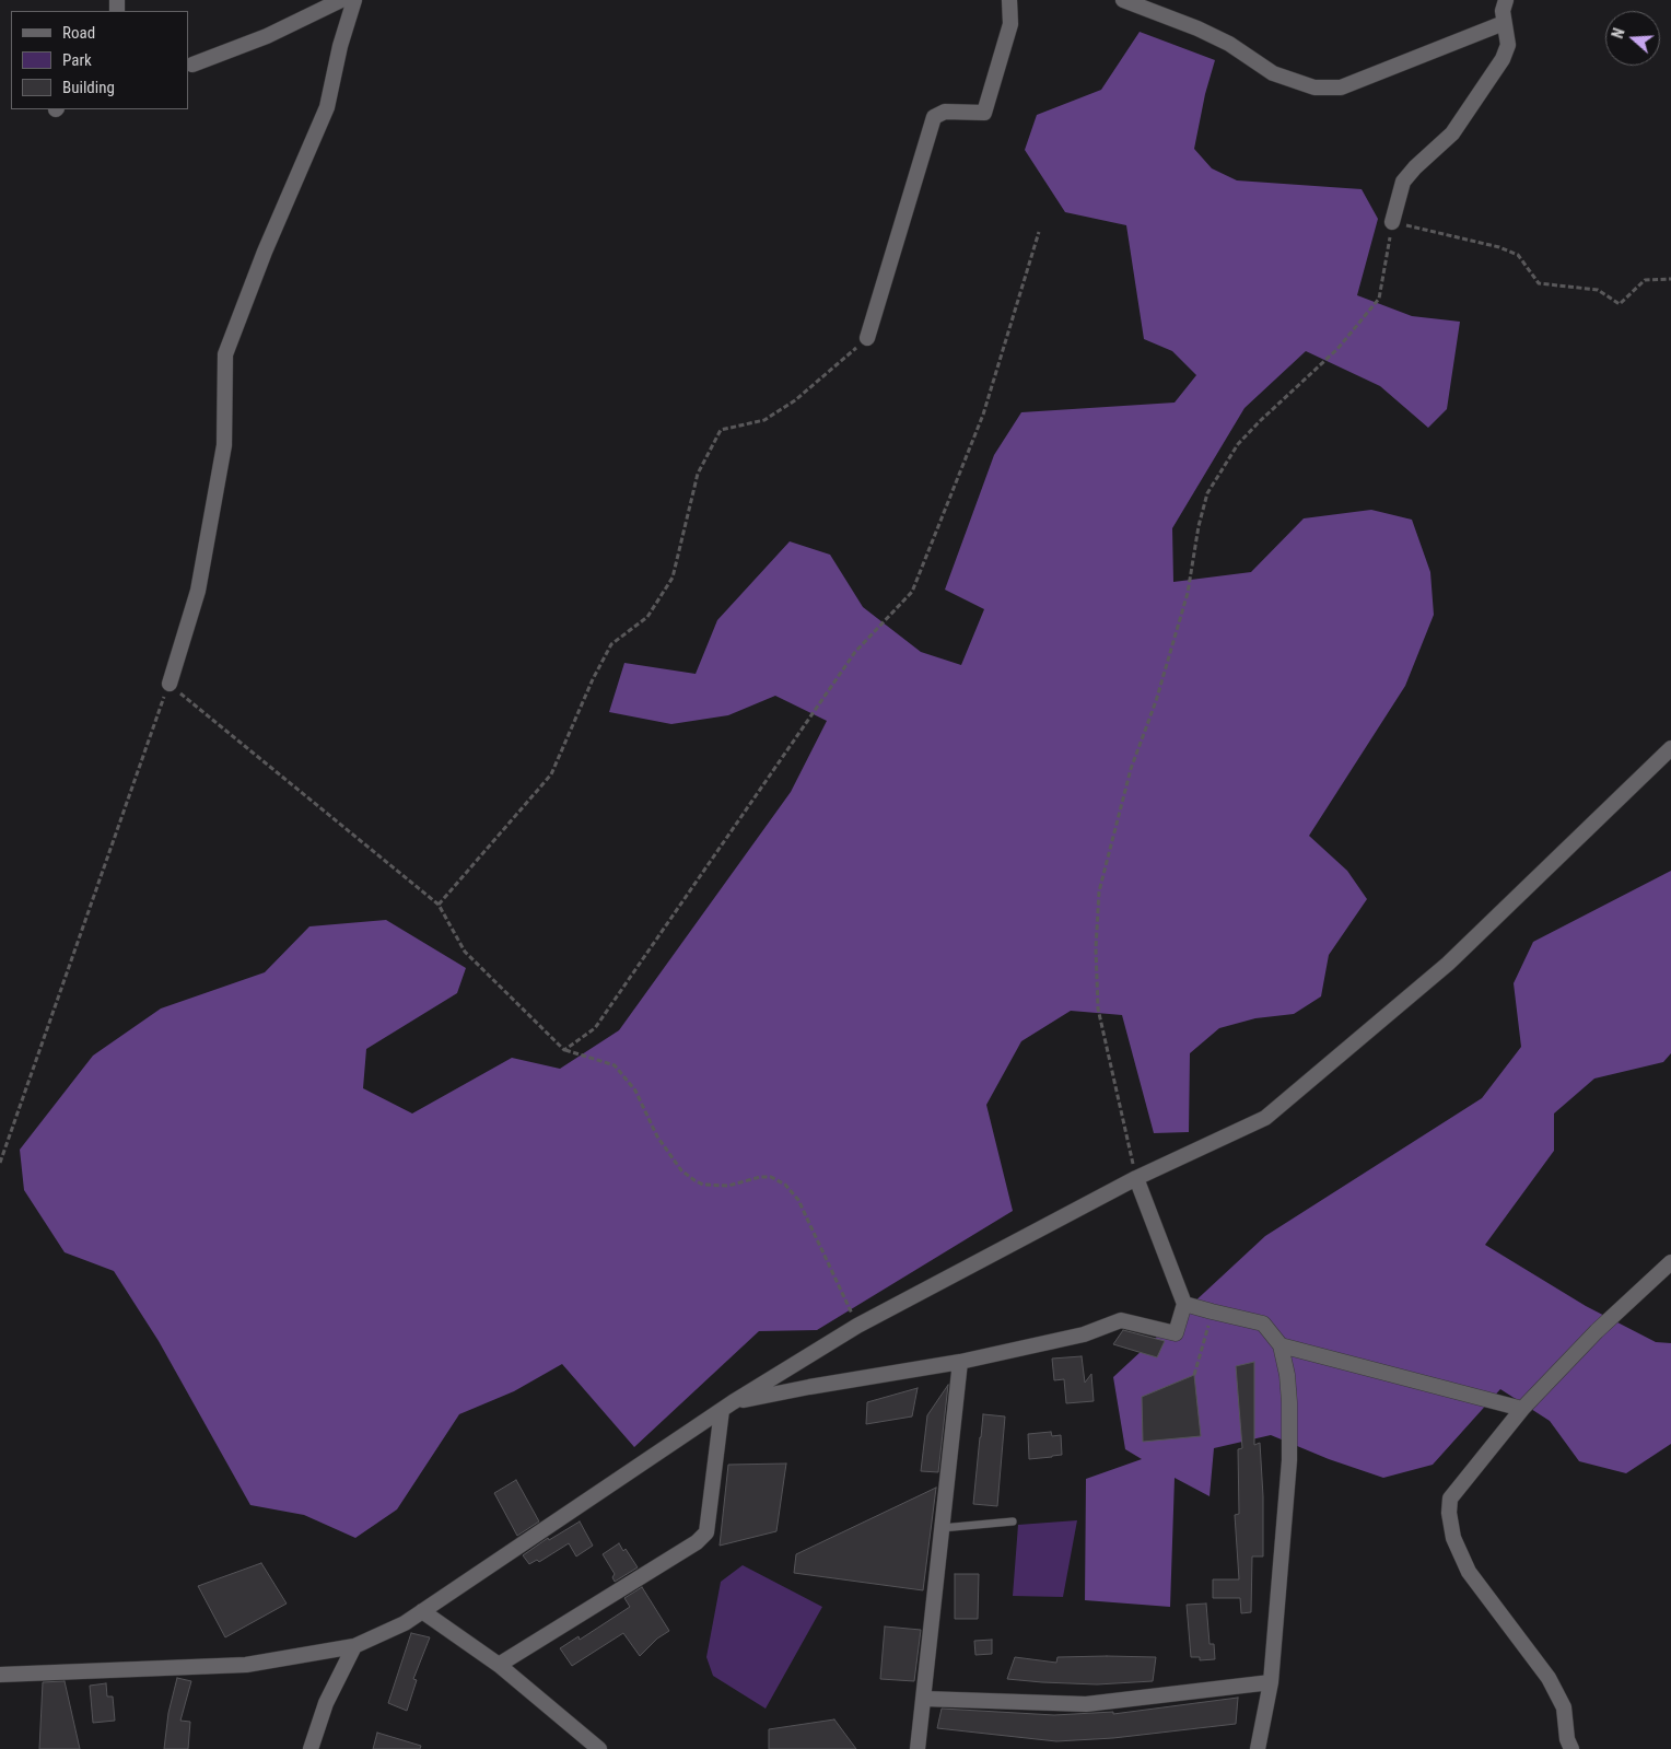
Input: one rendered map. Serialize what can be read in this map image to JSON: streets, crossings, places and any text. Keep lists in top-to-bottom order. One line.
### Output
{"legend":["Road","Park","Building"],"north":"left"}
